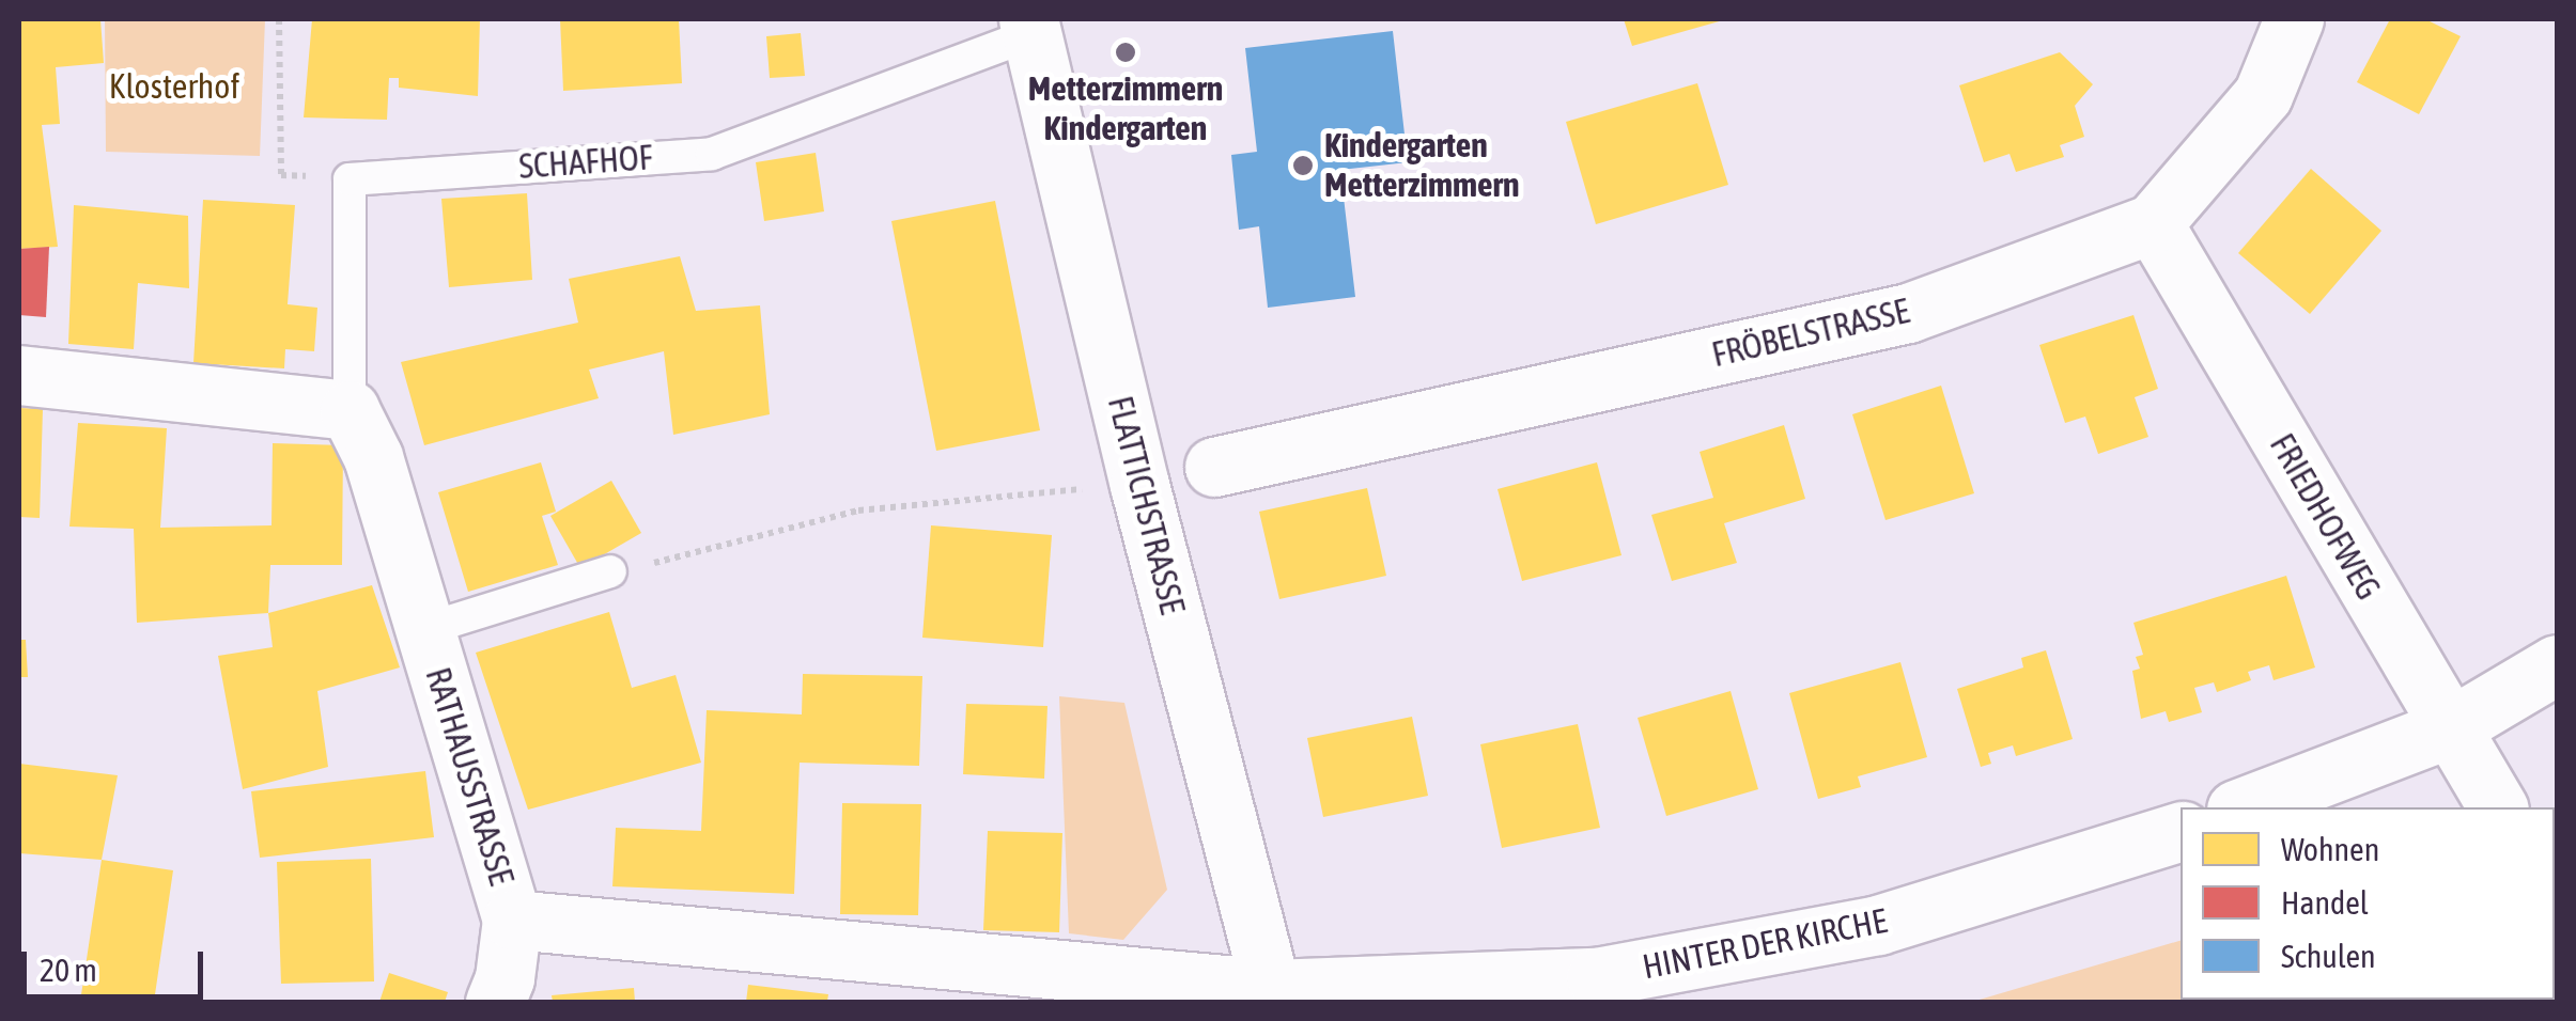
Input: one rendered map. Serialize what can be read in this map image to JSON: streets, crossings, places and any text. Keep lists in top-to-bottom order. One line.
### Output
{"streets":{"street":["FRÖBELSTRASSE","FLATTICHSTRASSE","FRIEDHOFWEG","RATHAUSSTRASSE","HINTER DER KIRCHE"],"lane":["SCHAFHOF"]},"crossings":[["SCHAFHOF","FLATTICHSTRASSE"],["FRÖBELSTRASSE","FRIEDHOFWEG"],["FLATTICHSTRASSE","RATHAUSSTRASSE"],["FLATTICHSTRASSE","HINTER DER KIRCHE"],["RATHAUSSTRASSE","HINTER DER KIRCHE"]],"parks":["Klosterhof"],"places":["Metterzimmern Kindergarten","Kindergarten Metterzimmern"],"legend":["Wohnen","Handel","Schulen"],"scale_bar":"20 m"}
